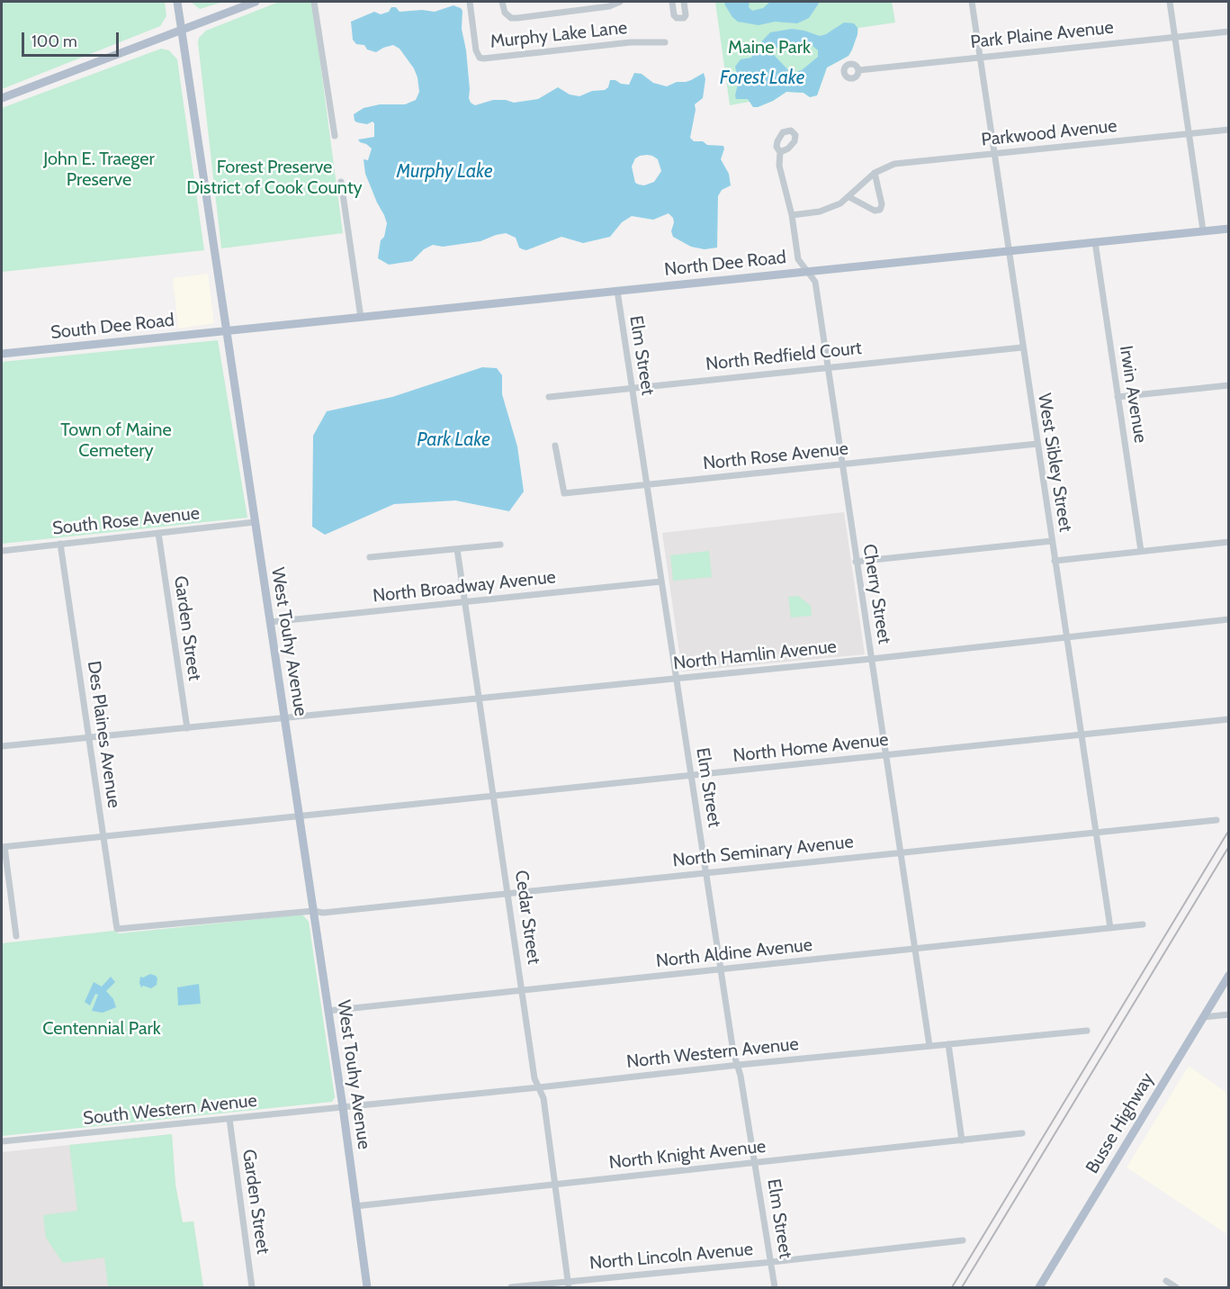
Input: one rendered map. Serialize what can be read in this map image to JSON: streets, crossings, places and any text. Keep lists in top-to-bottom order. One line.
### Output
{"streets":{"main road":["North Dee Road","South Dee Road","West Touhy Avenue","Busse Highway"],"street":["Murphy Lake Lane","Park Plaine Avenue","Parkwood Avenue","Elm Street","North Redfield Court","Irwin Avenue","North Rose Avenue","West Sibley Street","South Rose Avenue","North Broadway Avenue","Cherry Street","Garden Street","North Hamlin Avenue","Des Plaines Avenue","North Home Avenue","North Seminary Avenue","Cedar Street","North Aldine Avenue","North Western Avenue","South Western Avenue","North Knight Avenue","North Lincoln Avenue"]},"crossings":[["Park Plaine Avenue","West Sibley Street"],["Parkwood Avenue","West Sibley Street"],["Parkwood Avenue","Cherry Street"],["North Dee Road","South Dee Road"],["North Dee Road","Elm Street"],["North Dee Road","Irwin Avenue"],["North Dee Road","West Sibley Street"],["North Dee Road","Cherry Street"],["North Dee Road","West Touhy Avenue"],["South Dee Road","West Touhy Avenue"],["Elm Street","North Redfield Court"],["Elm Street","North Rose Avenue"],["Elm Street","North Broadway Avenue"],["Elm Street","North Hamlin Avenue"],["Elm Street","North Home Avenue"],["Elm Street","North Seminary Avenue"],["Elm Street","North Aldine Avenue"],["Elm Street","North Western Avenue"],["Elm Street","North Knight Avenue"],["Elm Street","North Lincoln Avenue"],["North Redfield Court","West Sibley Street"],["North Redfield Court","Cherry Street"],["North Rose Avenue","West Sibley Street"],["North Rose Avenue","Cherry Street"],["West Sibley Street","North Hamlin Avenue"],["West Sibley Street","North Home Avenue"],["West Sibley Street","North Seminary Avenue"],["West Sibley Street","North Aldine Avenue"],["South Rose Avenue","Garden Street"],["South Rose Avenue","West Touhy Avenue"],["South Rose Avenue","Des Plaines Avenue"],["North Broadway Avenue","West Touhy Avenue"],["North Broadway Avenue","Cedar Street"],["Cherry Street","North Hamlin Avenue"],["Cherry Street","North Home Avenue"],["Cherry Street","North Seminary Avenue"],["Cherry Street","North Aldine Avenue"],["Cherry Street","North Western Avenue"],["Garden Street","North Hamlin Avenue"],["Garden Street","South Western Avenue"],["West Touhy Avenue","North Hamlin Avenue"],["West Touhy Avenue","North Home Avenue"],["West Touhy Avenue","North Seminary Avenue"],["West Touhy Avenue","North Aldine Avenue"],["West Touhy Avenue","North Western Avenue"],["West Touhy Avenue","South Western Avenue"],["West Touhy Avenue","North Knight Avenue"],["North Hamlin Avenue","Des Plaines Avenue"],["North Hamlin Avenue","Cedar Street"],["Des Plaines Avenue","North Home Avenue"],["Des Plaines Avenue","North Seminary Avenue"],["North Home Avenue","Cedar Street"],["North Seminary Avenue","Cedar Street"],["Cedar Street","North Aldine Avenue"],["Cedar Street","North Western Avenue"],["Cedar Street","North Knight Avenue"],["Cedar Street","North Lincoln Avenue"],["North Western Avenue","South Western Avenue"]],"water":["Forest Lake","Murphy Lake","Park Lake"],"parks":["Maine Park","John E. Traeger Preserve","Forest Preserve District of Cook County","Town of Maine Cemetery","Centennial Park"],"scale_bar":"100 m"}
